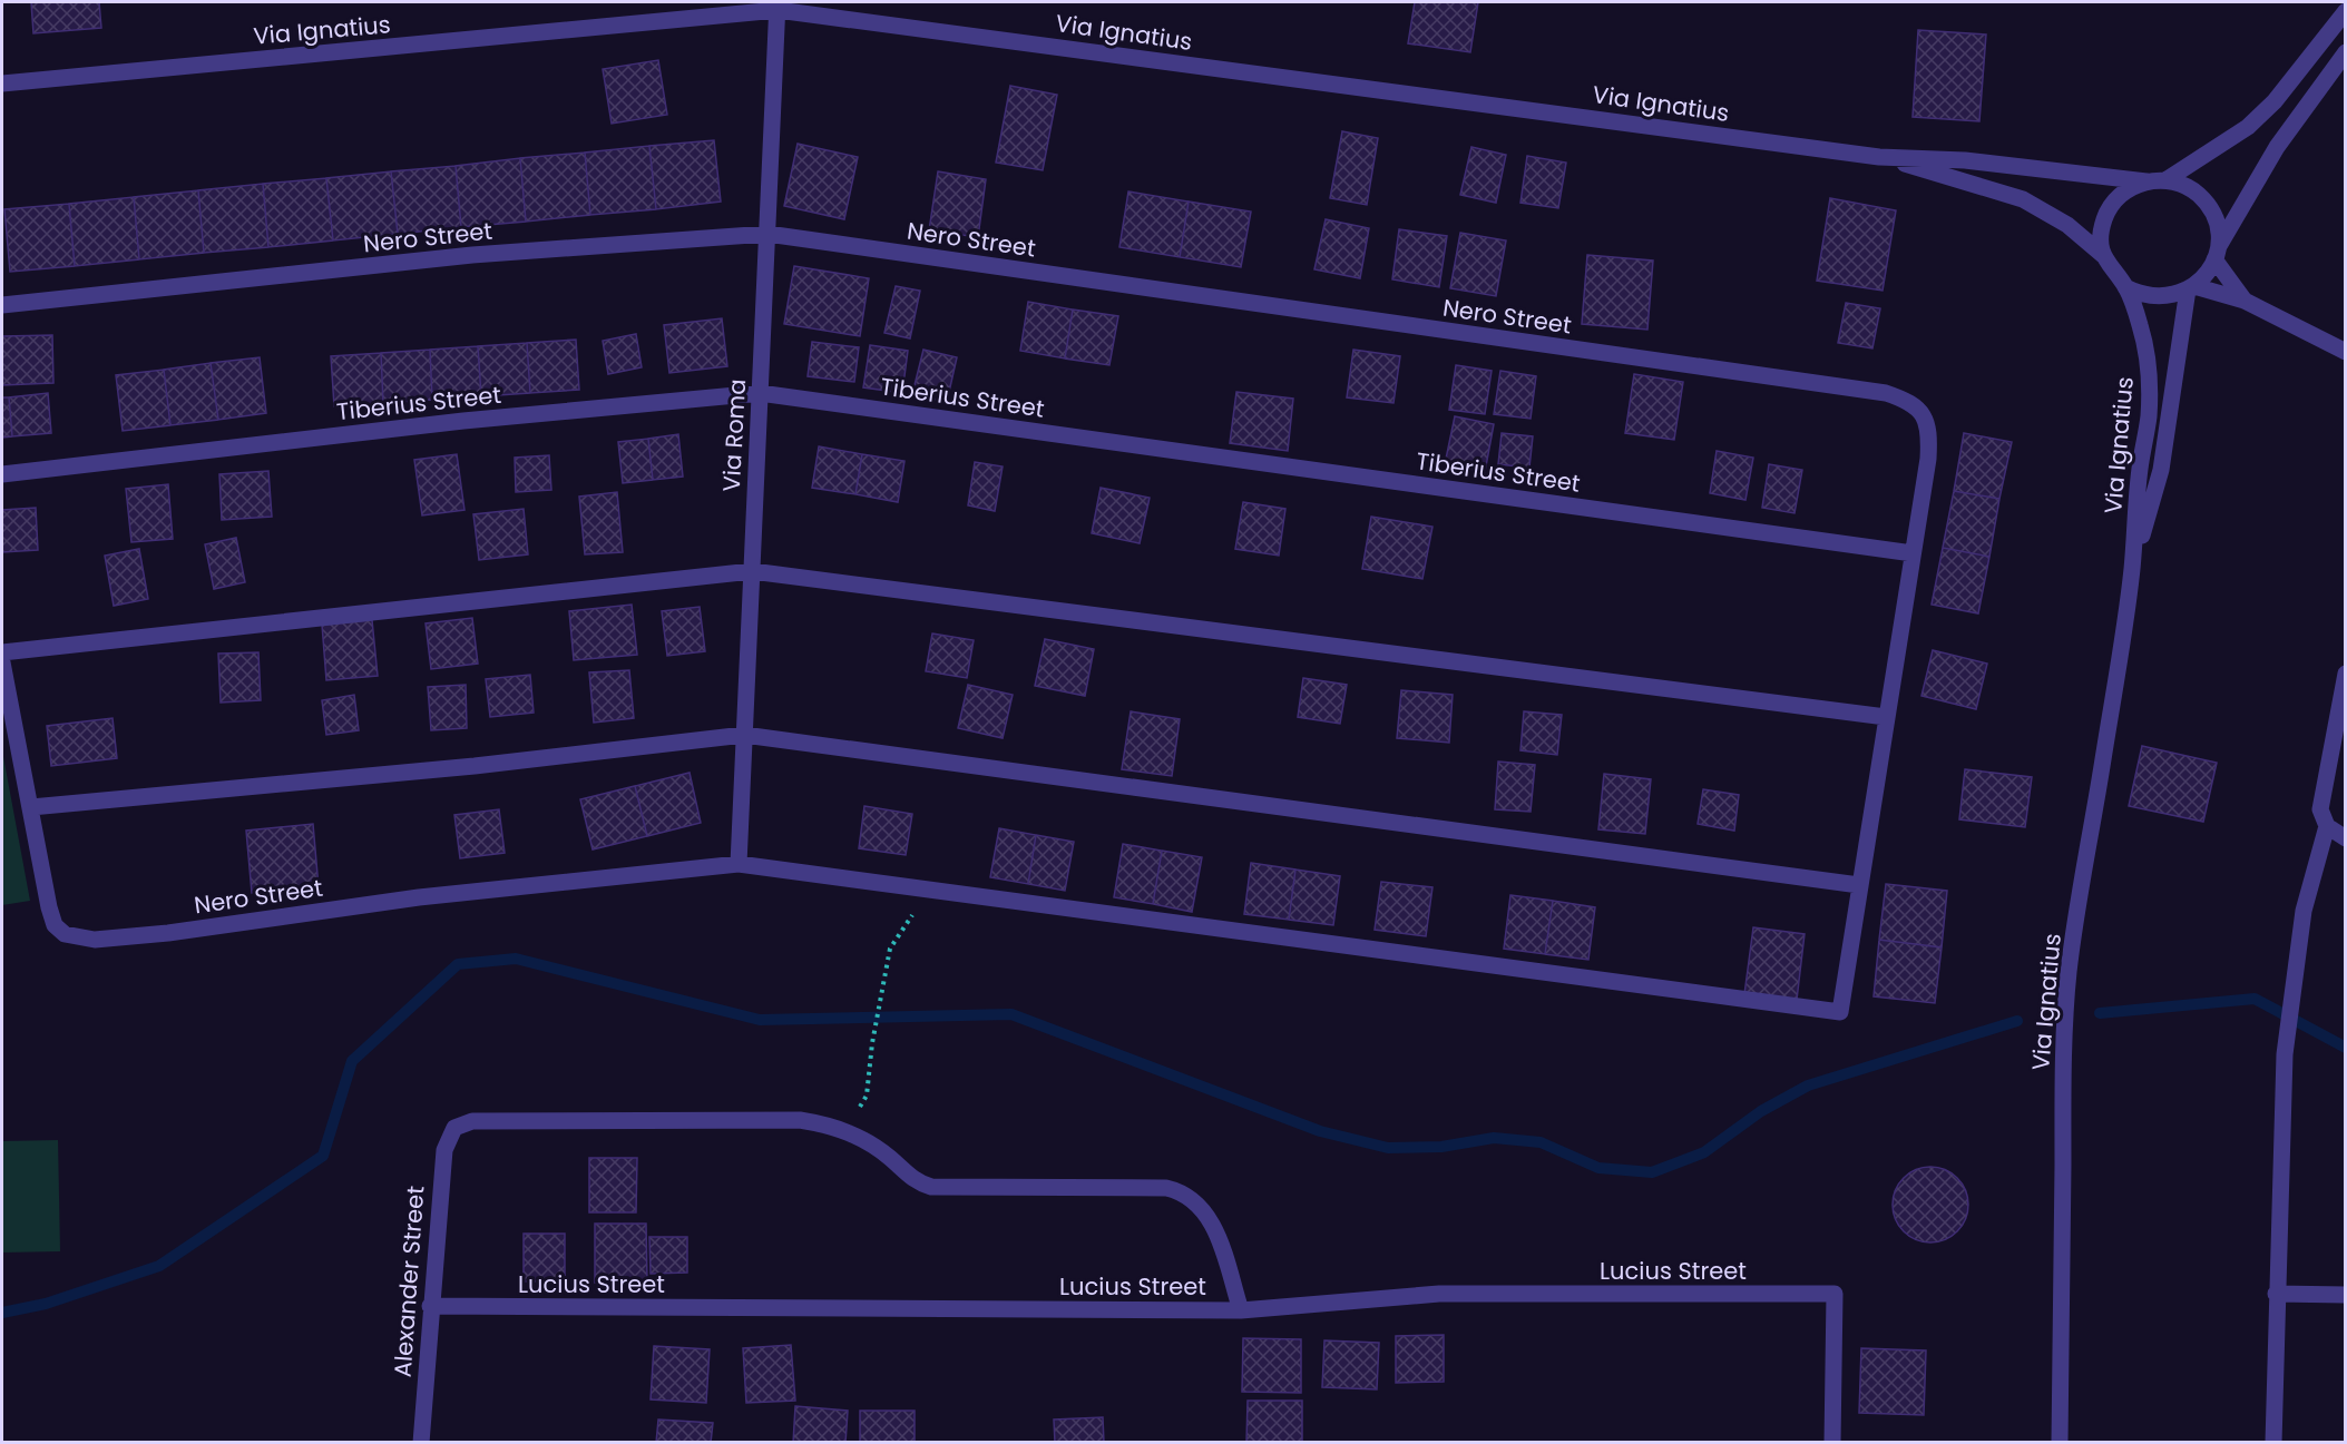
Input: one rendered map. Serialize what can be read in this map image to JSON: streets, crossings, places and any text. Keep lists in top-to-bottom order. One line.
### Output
{"streets":{"street":["Via Ignatius","Nero Street","Tiberius Street","Via Roma","Lucius Street","Alexander Street"]},"crossings":[["Via Ignatius","Via Roma"],["Nero Street","Tiberius Street"],["Nero Street","Via Roma"],["Tiberius Street","Via Roma"],["Lucius Street","Alexander Street"]]}
